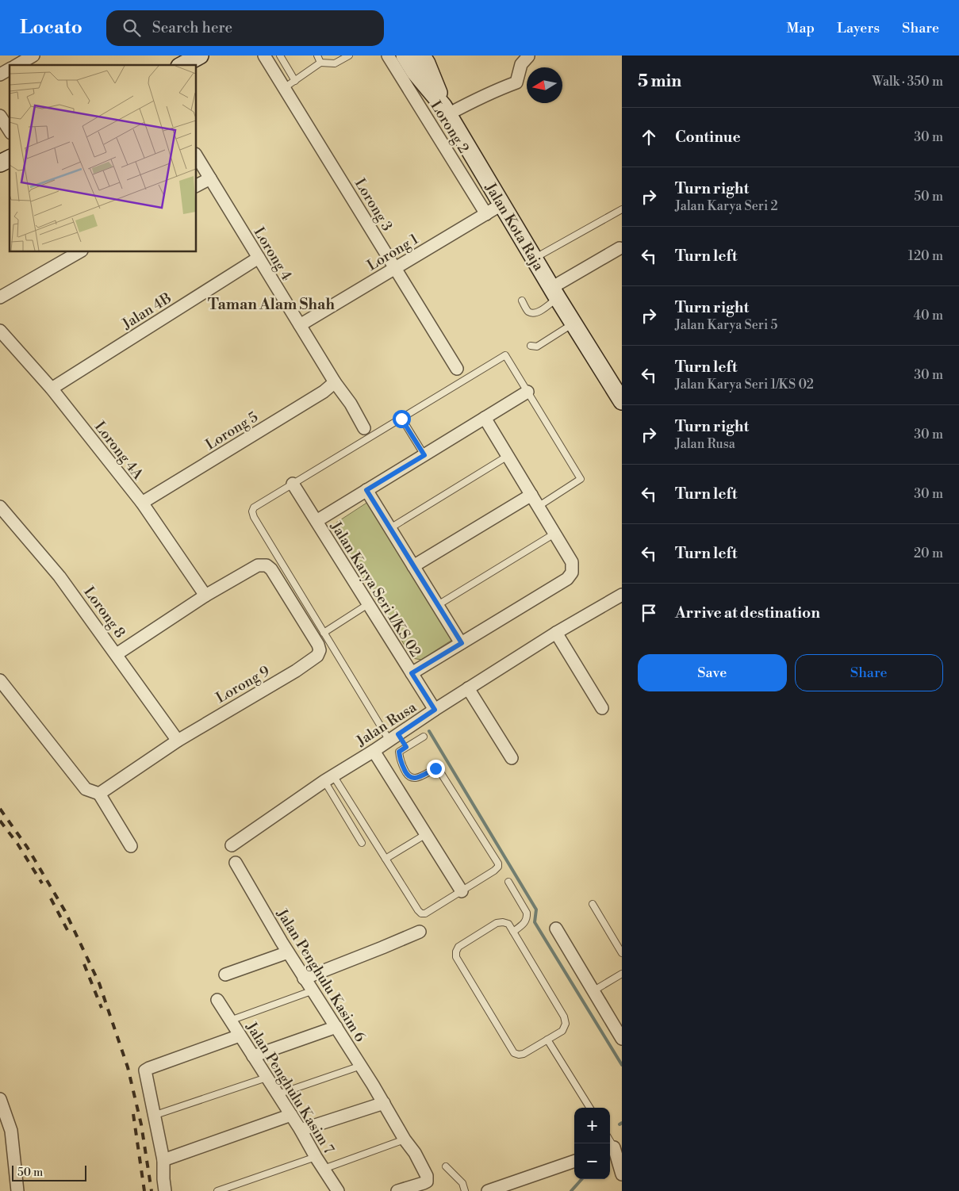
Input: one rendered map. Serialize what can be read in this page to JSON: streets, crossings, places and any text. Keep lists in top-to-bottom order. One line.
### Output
{"streets":{"main road":["Jalan Kota Raja"],"street":["Lorong 2","Lorong 3","Lorong 1","Lorong 4","Jalan 4B","Lorong 5","Lorong 4A","Jalan Karya Seri 1/KS 02","Lorong 8","Lorong 9","Jalan Rusa","Jalan Penghulu Kasim 6","Jalan Penghulu Kasim 7"]},"crossings":[["Lorong 2","Lorong 1"],["Lorong 3","Lorong 1"],["Jalan Kota Raja","Lorong 1"],["Lorong 1","Lorong 4"],["Lorong 4","Jalan 4B"],["Lorong 4","Lorong 5"],["Jalan 4B","Lorong 4A"],["Lorong 5","Lorong 4A"],["Lorong 4A","Lorong 9"],["Jalan Karya Seri 1/KS 02","Jalan Rusa"],["Lorong 8","Lorong 9"]],"districts":["Taman Alam Shah"],"scale_bar":"50 m","north":"left","page":{"header":"Locato","search":"Search here","nav":["Map","Layers","Share"],"heading":["5 min","Walk · 350 m"],"list":[["Continue","30 m"],["Turn right","Jalan Karya Seri 2","50 m"],["Turn left","120 m"],["Turn right","Jalan Karya Seri 5","40 m"],["Turn left","Jalan Karya Seri 1/KS 02","30 m"],["Turn right","Jalan Rusa","30 m"],["Turn left","30 m"],["Turn left","20 m"],"Arrive at destination"],"buttons":["Save","Share"],"map_buttons":["+","−"],"scale":"50 m"}}
